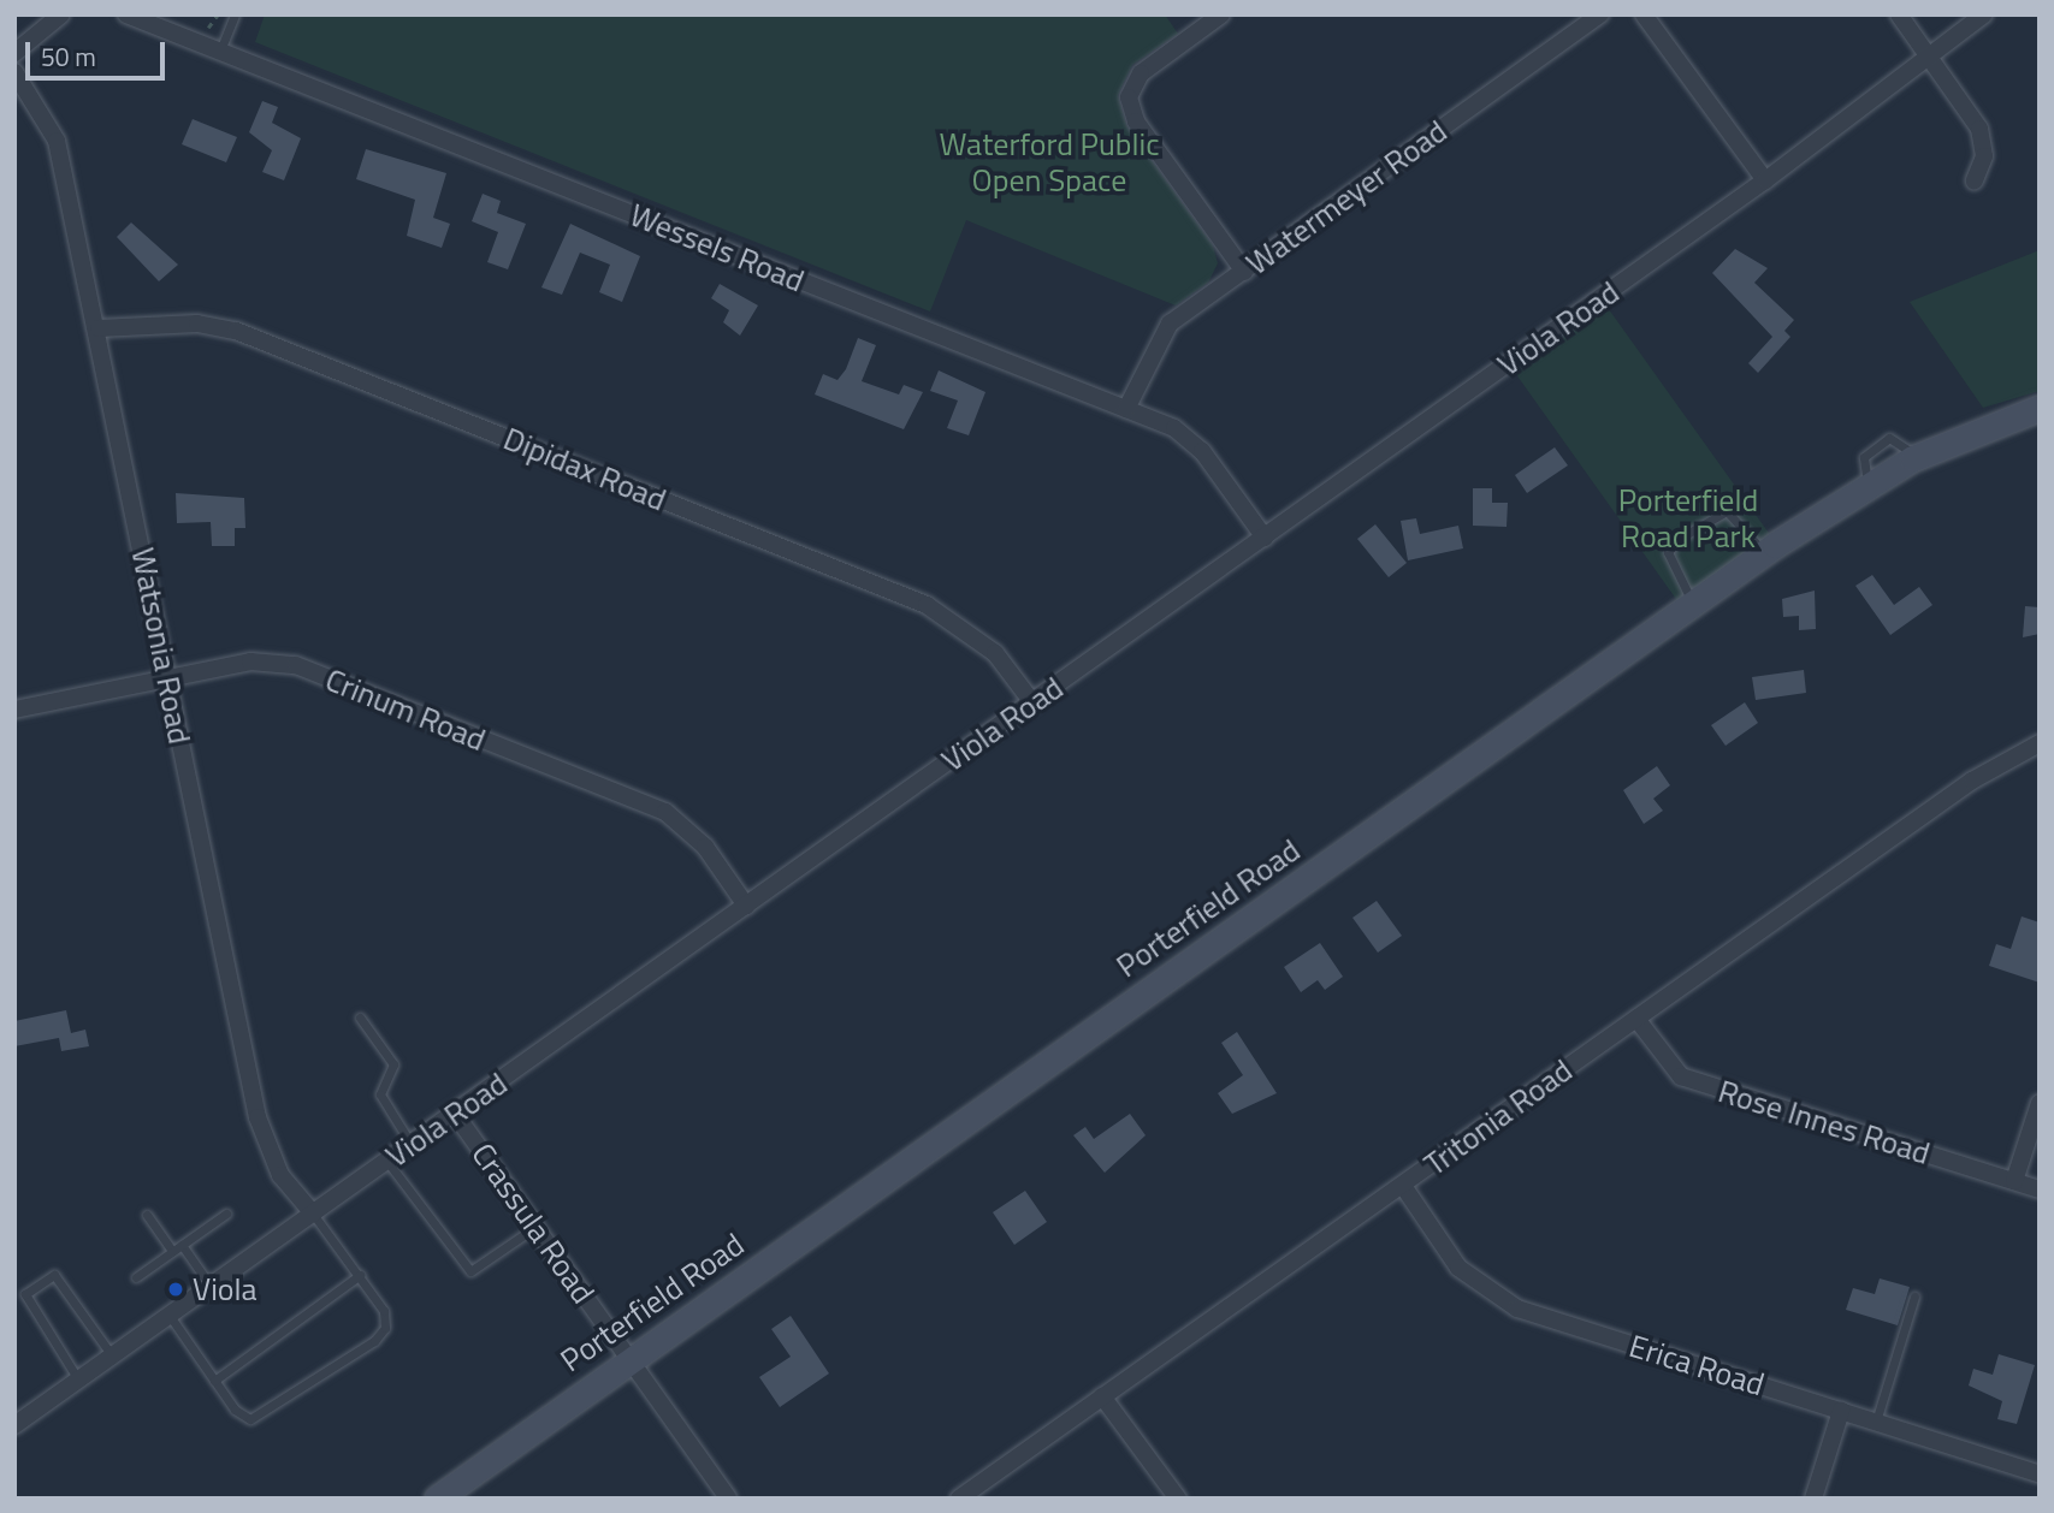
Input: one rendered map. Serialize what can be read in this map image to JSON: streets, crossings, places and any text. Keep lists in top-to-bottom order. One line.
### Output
{"streets":{"street":["Watermeyer Road","Wessels Road","Viola Road","Dipidax Road","Watsonia Road","Crinum Road","Porterfield Road","Tritonia Road","Rose Innes Road","Crassula Road","Erica Road"]},"crossings":[["Watermeyer Road","Wessels Road"],["Wessels Road","Viola Road"],["Viola Road","Dipidax Road"],["Viola Road","Watsonia Road"],["Viola Road","Crinum Road"],["Viola Road","Crassula Road"],["Dipidax Road","Watsonia Road"],["Watsonia Road","Crinum Road"],["Porterfield Road","Crassula Road"],["Tritonia Road","Rose Innes Road"],["Tritonia Road","Erica Road"]],"parks":["Waterford Public Open Space","Porterfield Road Park"],"places":["Viola"],"scale_bar":"50 m"}
